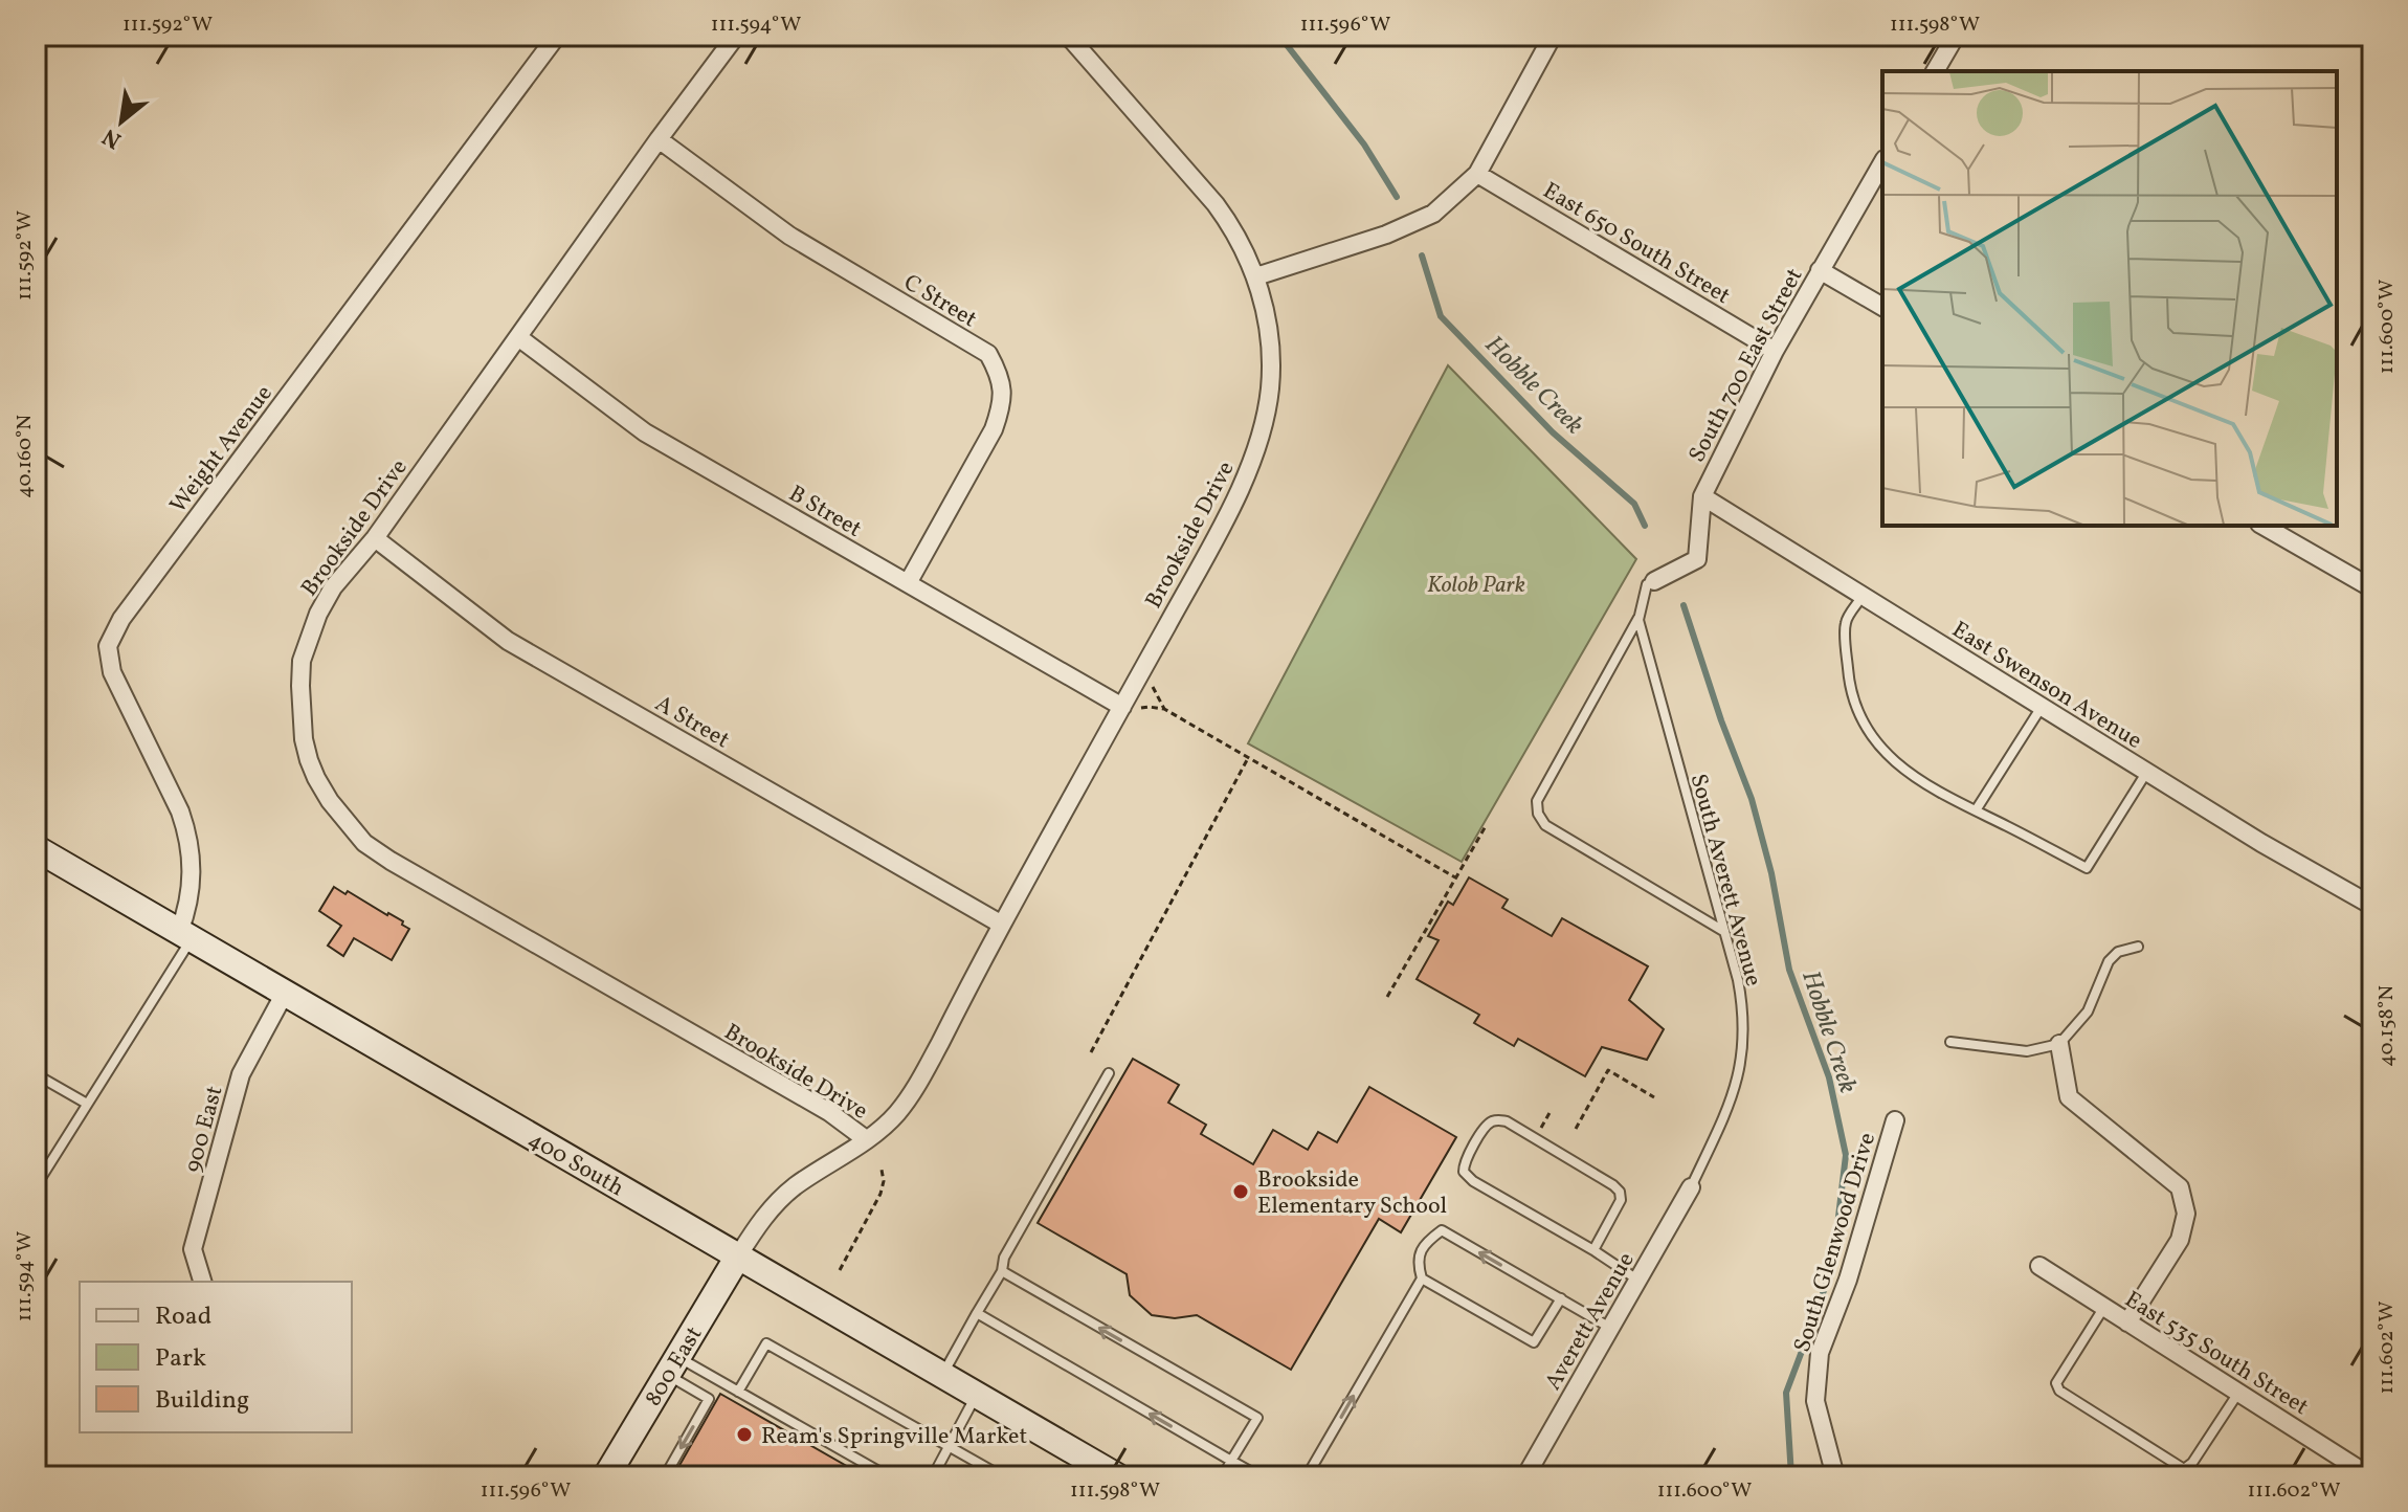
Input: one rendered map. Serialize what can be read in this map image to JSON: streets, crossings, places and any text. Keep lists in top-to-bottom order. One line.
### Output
{"streets":{"main road":["400 South","800 East"],"street":["East 650 South Street","C Street","South 700 East Street","Weight Avenue","B Street","Brookside Drive","East Swenson Avenue","A Street","900 East","South Glenwood Drive","Averett Avenue","East 535 South Street"],"lane":["South Averett Avenue"]},"crossings":[["East 650 South Street","South 700 East Street"],["C Street","B Street"],["C Street","Brookside Drive"],["South 700 East Street","East Swenson Avenue"],["Weight Avenue","400 South"],["B Street","Brookside Drive"],["Brookside Drive","A Street"],["Brookside Drive","400 South"],["Brookside Drive","800 East"],["South Averett Avenue","Averett Avenue"],["900 East","400 South"],["400 South","800 East"]],"water":["Hobble Creek"],"parks":["Kolob Park"],"places":["Brookside Elementary School","Ream's Springville Market"],"legend":["Road","Park","Building"],"north":"bottom left","coordinates":["111.592°W","111.594°W","111.596°W","111.598°W","111.600°W","40.160°N","40.158°N","111.602°W"]}
